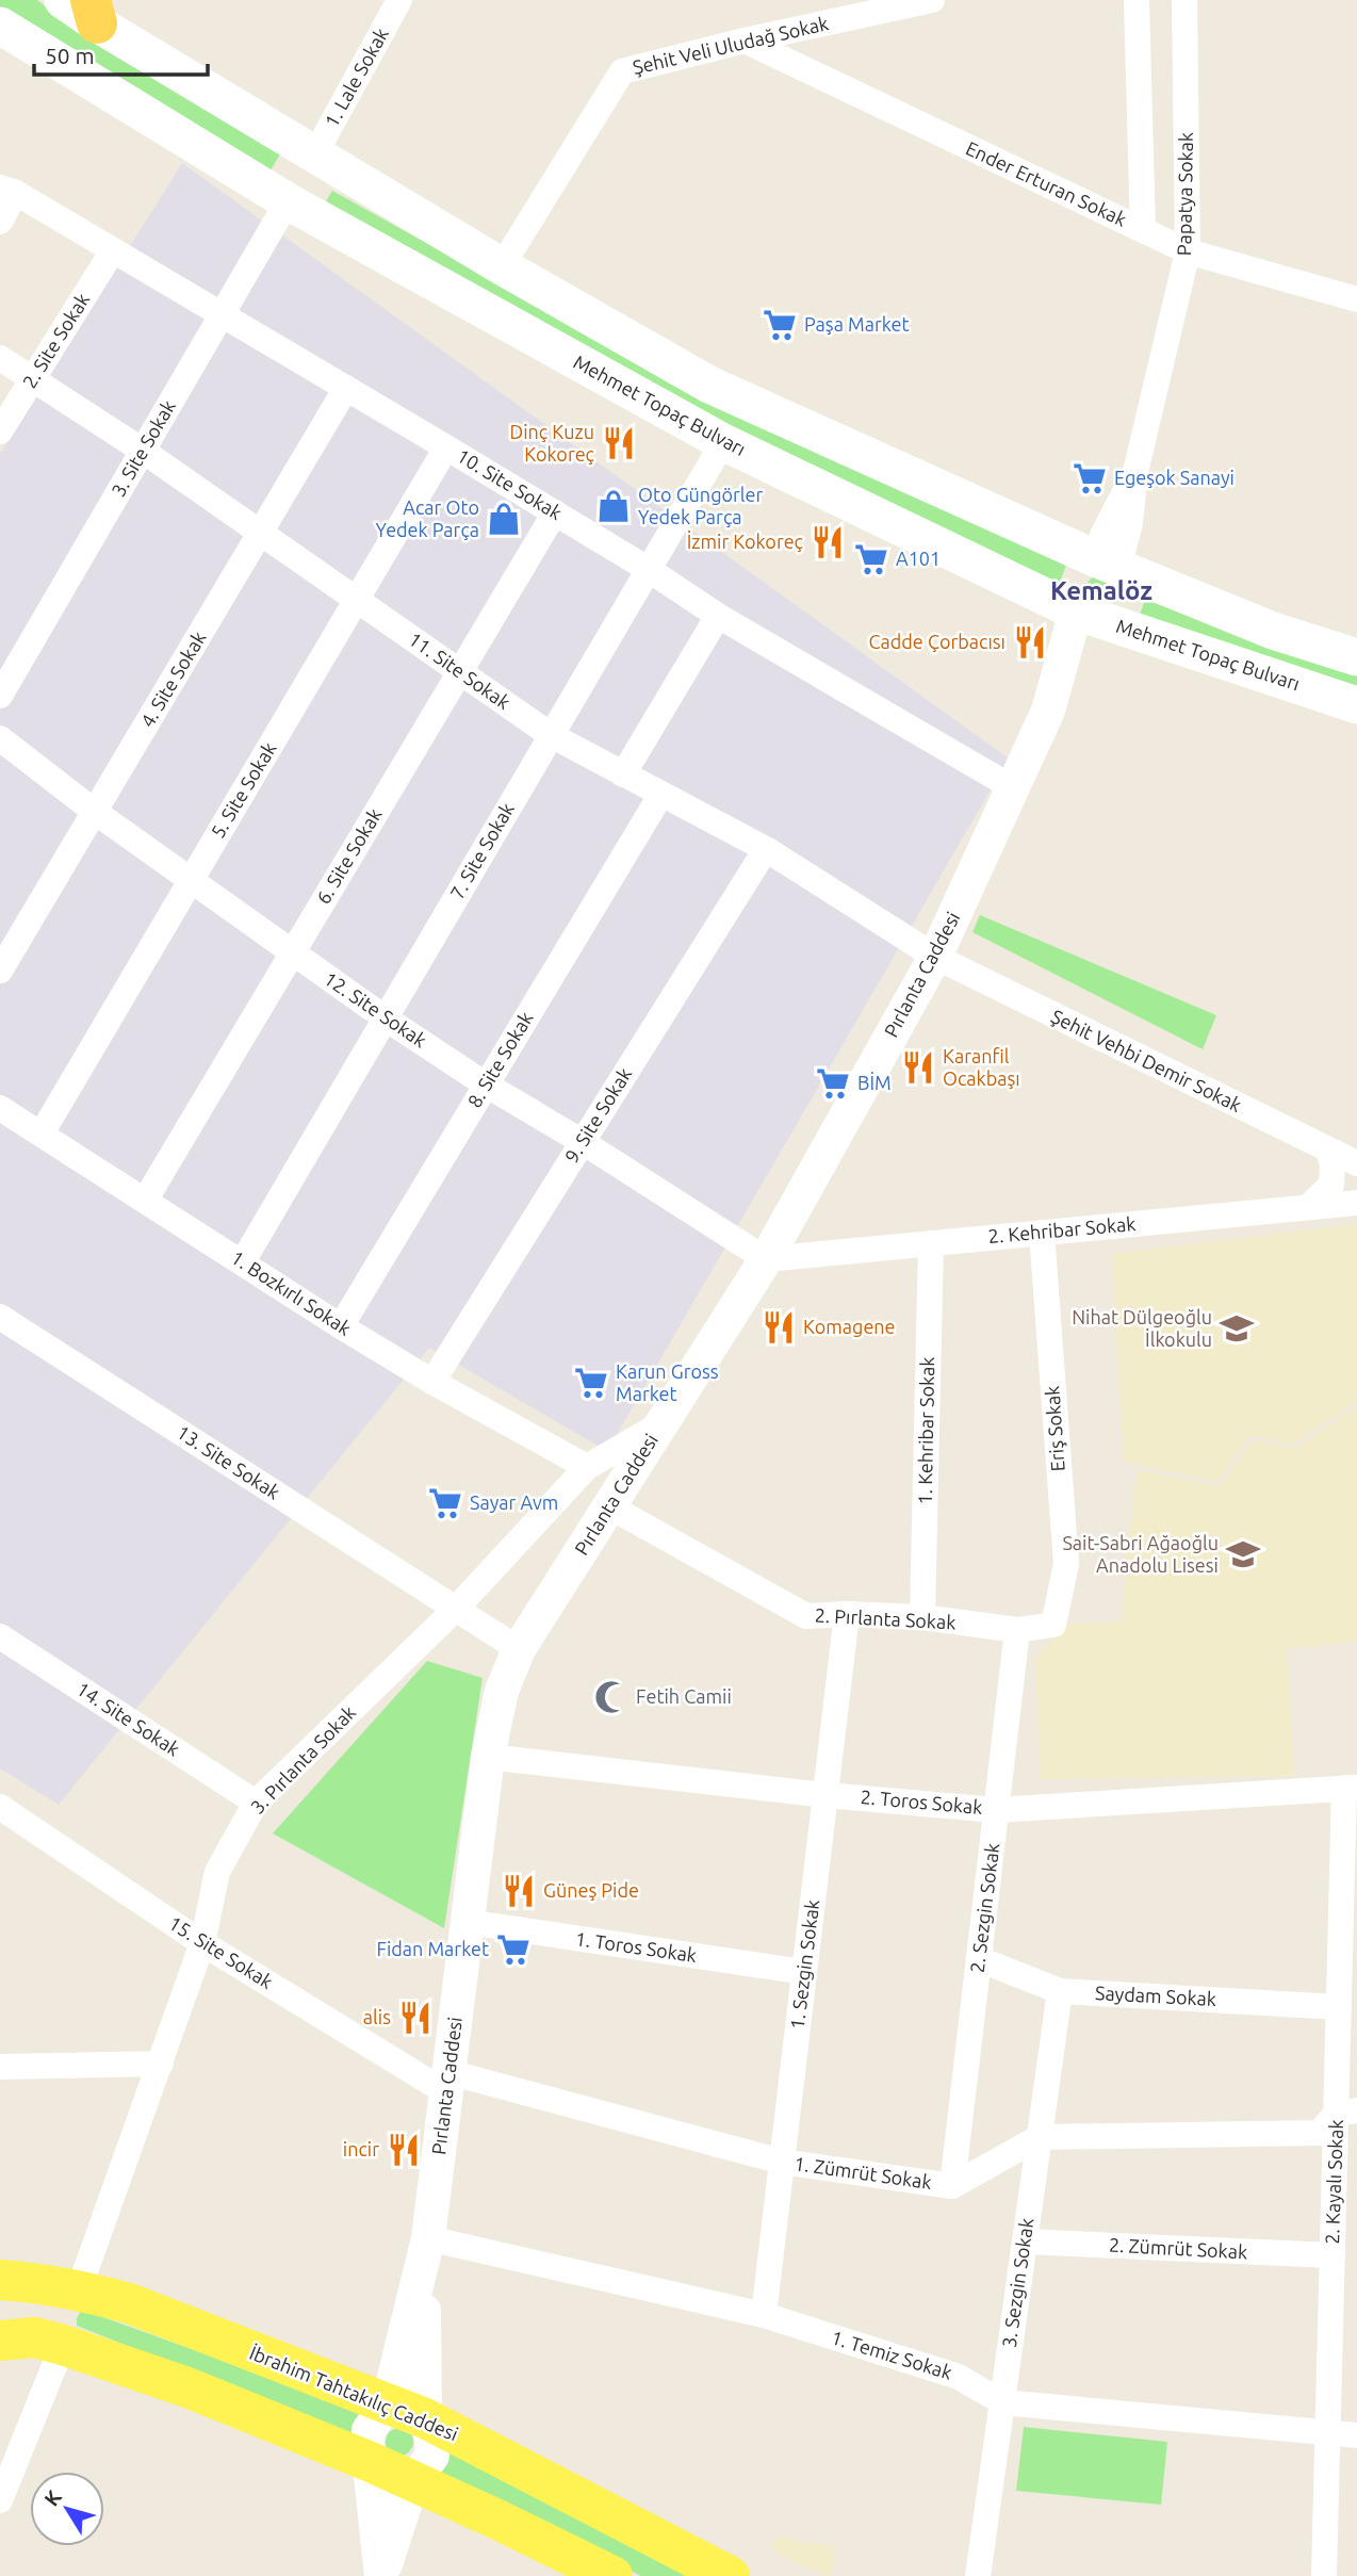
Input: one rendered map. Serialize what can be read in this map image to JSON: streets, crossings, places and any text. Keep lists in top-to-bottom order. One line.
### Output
{"streets":{"main road":["Mehmet Topaç Bulvarı","İbrahim Tahtakılıç Caddesi"],"street":["Şehit Veli Uludağ Sokak","1. Lale Sokak","Ender Erturan Sokak","Papatya Sokak","2. Site Sokak","3. Site Sokak","10. Site Sokak","11. Site Sokak","4. Site Sokak","5. Site Sokak","7. Site Sokak","6. Site Sokak","Pırlanta Caddesi","12. Site Sokak","8. Site Sokak","Şehit Vehbi Demir Sokak","9. Site Sokak","2. Kehribar Sokak","1. Bozkırlı Sokak","Eriş Sokak","1. Kehribar Sokak","13. Site Sokak","2. Pırlanta Sokak","14. Site Sokak","3. Pırlanta Sokak","2. Toros Sokak","2. Sezgin Sokak","1. Toros Sokak","15. Site Sokak","1. Sezgin Sokak","Saydam Sokak","1. Zümrüt Sokak","2. Kayalı Sokak","2. Zümrüt Sokak","3. Sezgin Sokak","1. Temiz Sokak"]},"crossings":[["Şehit Veli Uludağ Sokak","Ender Erturan Sokak"],["Ender Erturan Sokak","Papatya Sokak"],["Papatya Sokak","Mehmet Topaç Bulvarı"],["Papatya Sokak","Pırlanta Caddesi"],["2. Site Sokak","10. Site Sokak"],["2. Site Sokak","11. Site Sokak"],["Mehmet Topaç Bulvarı","3. Site Sokak"],["Mehmet Topaç Bulvarı","7. Site Sokak"],["Mehmet Topaç Bulvarı","Pırlanta Caddesi"],["3. Site Sokak","10. Site Sokak"],["3. Site Sokak","11. Site Sokak"],["10. Site Sokak","4. Site Sokak"],["10. Site Sokak","5. Site Sokak"],["10. Site Sokak","7. Site Sokak"],["10. Site Sokak","6. Site Sokak"],["10. Site Sokak","Pırlanta Caddesi"],["11. Site Sokak","4. Site Sokak"],["11. Site Sokak","5. Site Sokak"],["11. Site Sokak","7. Site Sokak"],["11. Site Sokak","6. Site Sokak"],["11. Site Sokak","Pırlanta Caddesi"],["11. Site Sokak","8. Site Sokak"],["11. Site Sokak","Şehit Vehbi Demir Sokak"],["11. Site Sokak","9. Site Sokak"],["4. Site Sokak","12. Site Sokak"],["5. Site Sokak","12. Site Sokak"],["5. Site Sokak","1. Bozkırlı Sokak"],["7. Site Sokak","12. Site Sokak"],["7. Site Sokak","1. Bozkırlı Sokak"],["6. Site Sokak","12. Site Sokak"],["6. Site Sokak","1. Bozkırlı Sokak"],["Pırlanta Caddesi","12. Site Sokak"],["Pırlanta Caddesi","Şehit Vehbi Demir Sokak"],["Pırlanta Caddesi","2. Kehribar Sokak"],["Pırlanta Caddesi","13. Site Sokak"],["Pırlanta Caddesi","2. Pırlanta Sokak"],["Pırlanta Caddesi","3. Pırlanta Sokak"],["Pırlanta Caddesi","2. Toros Sokak"],["Pırlanta Caddesi","1. Toros Sokak"],["Pırlanta Caddesi","15. Site Sokak"],["Pırlanta Caddesi","1. Zümrüt Sokak"],["Pırlanta Caddesi","1. Temiz Sokak"],["Pırlanta Caddesi","İbrahim Tahtakılıç Caddesi"],["12. Site Sokak","8. Site Sokak"],["12. Site Sokak","9. Site Sokak"],["12. Site Sokak","2. Kehribar Sokak"],["8. Site Sokak","1. Bozkırlı Sokak"],["9. Site Sokak","1. Bozkırlı Sokak"],["2. Kehribar Sokak","Eriş Sokak"],["2. Kehribar Sokak","1. Kehribar Sokak"],["1. Bozkırlı Sokak","3. Pırlanta Sokak"],["Eriş Sokak","2. Pırlanta Sokak"],["1. Kehribar Sokak","2. Pırlanta Sokak"],["13. Site Sokak","3. Pırlanta Sokak"],["2. Pırlanta Sokak","2. Sezgin Sokak"],["2. Pırlanta Sokak","1. Sezgin Sokak"],["14. Site Sokak","3. Pırlanta Sokak"],["3. Pırlanta Sokak","15. Site Sokak"],["3. Pırlanta Sokak","İbrahim Tahtakılıç Caddesi"],["2. Toros Sokak","2. Sezgin Sokak"],["2. Toros Sokak","1. Sezgin Sokak"],["2. Toros Sokak","2. Kayalı Sokak"],["2. Sezgin Sokak","Saydam Sokak"],["2. Sezgin Sokak","1. Zümrüt Sokak"],["1. Toros Sokak","1. Sezgin Sokak"],["15. Site Sokak","1. Zümrüt Sokak"],["1. Sezgin Sokak","1. Zümrüt Sokak"],["1. Sezgin Sokak","1. Temiz Sokak"],["Saydam Sokak","2. Kayalı Sokak"],["Saydam Sokak","3. Sezgin Sokak"],["1. Zümrüt Sokak","2. Kayalı Sokak"],["1. Zümrüt Sokak","3. Sezgin Sokak"],["2. Kayalı Sokak","2. Zümrüt Sokak"],["2. Kayalı Sokak","1. Temiz Sokak"],["2. Zümrüt Sokak","3. Sezgin Sokak"],["3. Sezgin Sokak","1. Temiz Sokak"]],"districts":["Kemalöz"],"places":{"supermarket":["Paşa Market","Egeşok Sanayi","A101","BİM","Karun Gross Market","Sayar Avm","Fidan Market"],"restaurant":["Dinç Kuzu Kokoreç","İzmir Kokoreç","Cadde Çorbacısı","Karanfil Ocakbaşı","Komagene","Güneş Pide","alis","incir"],"shop":["Oto Güngörler Yedek Parça","Acar Oto Yedek Parça"],"school or university":["Nihat Dülgeoğlu İlkokulu","Sait-Sabri Ağaoğlu Anadolu Lisesi"],"mosque":["Fetih Camii"]},"scale_bar":"50 m","north":"top left"}
